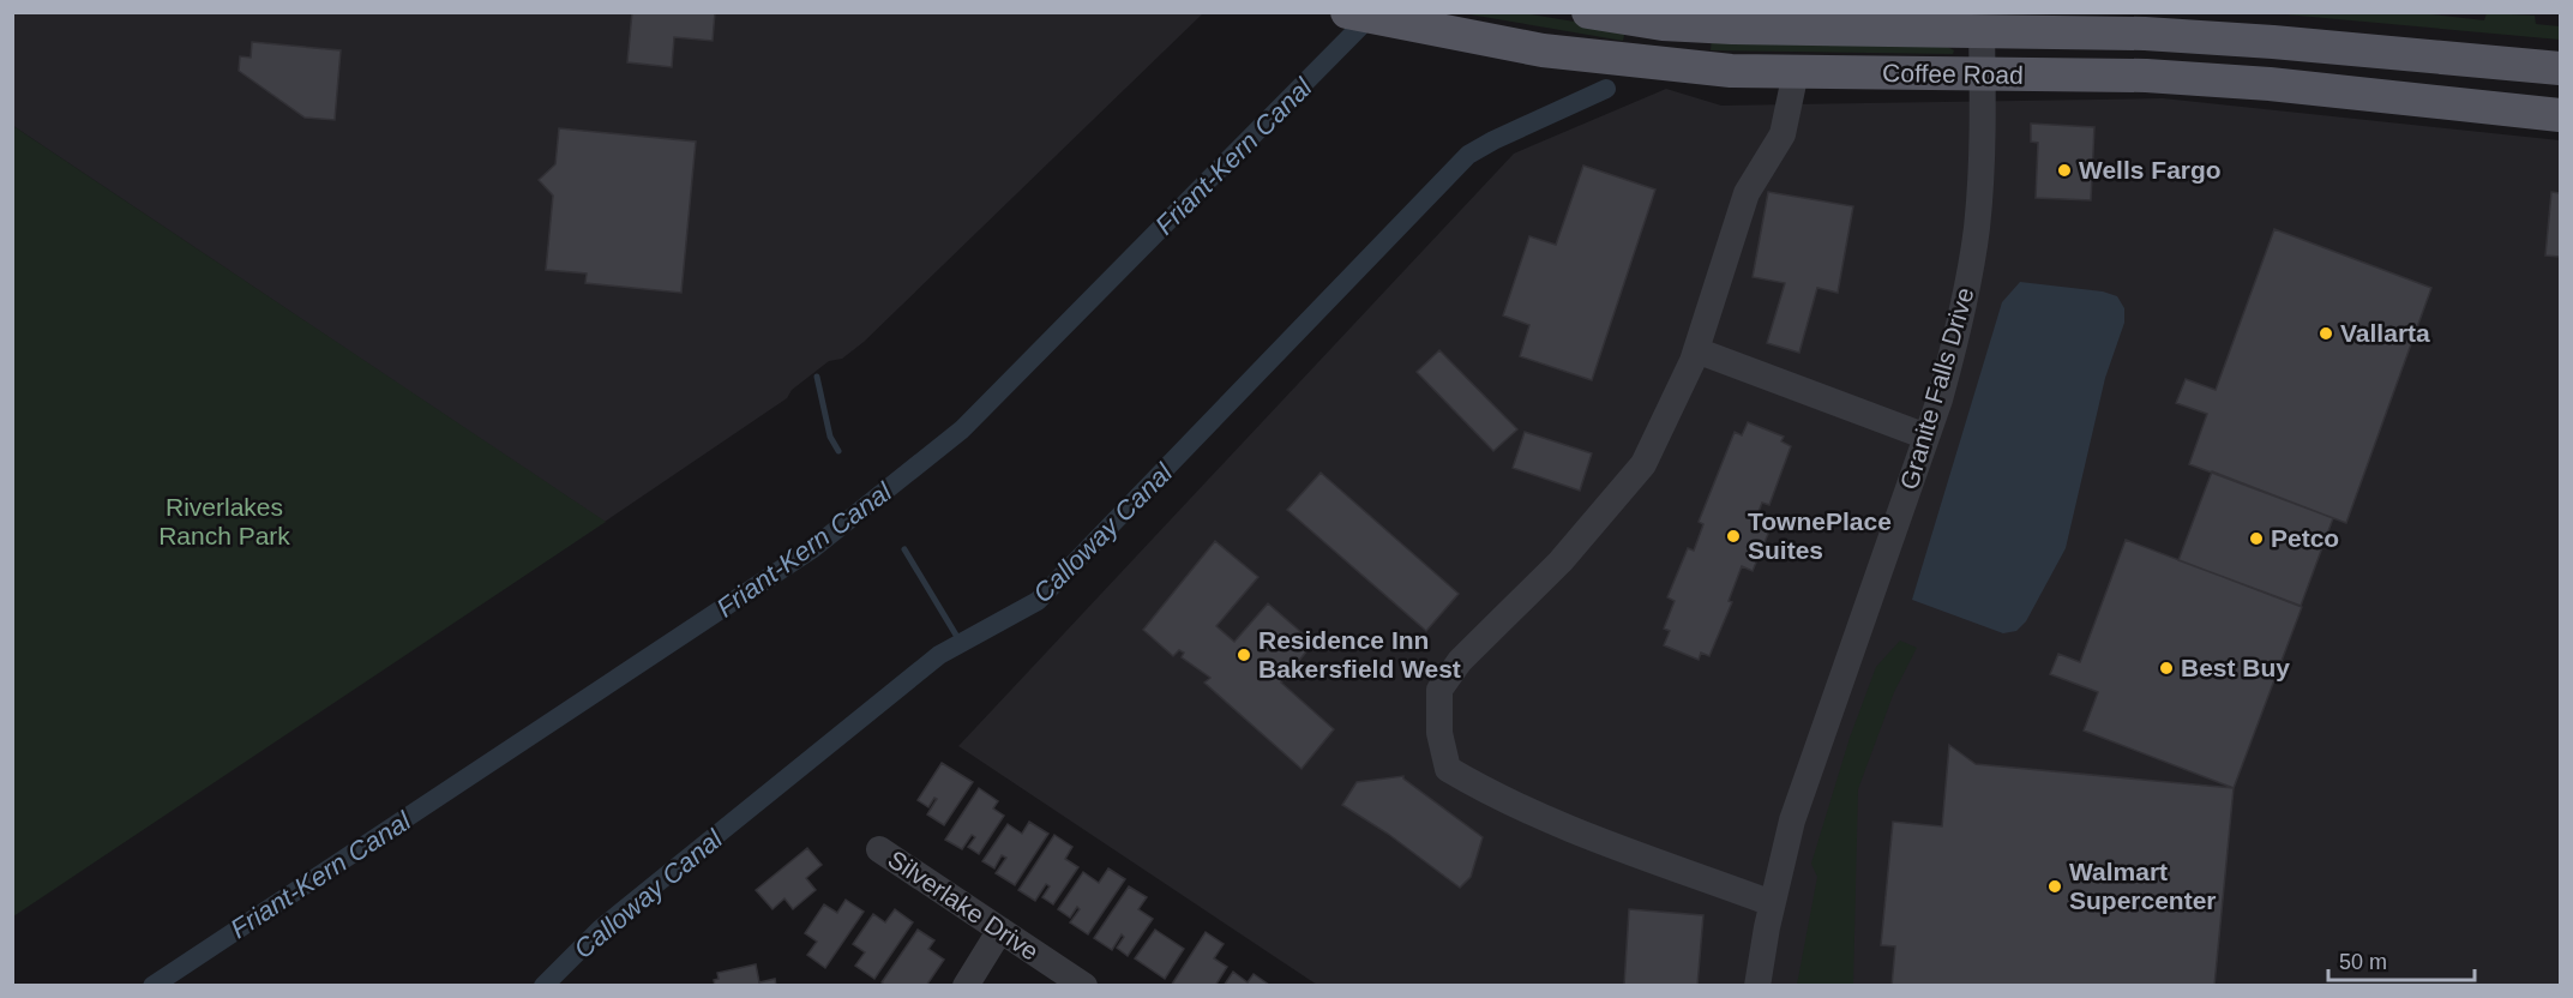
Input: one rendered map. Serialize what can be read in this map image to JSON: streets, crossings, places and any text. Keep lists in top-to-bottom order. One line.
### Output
{"streets":{"main road":["Coffee Road"],"street":["Granite Falls Drive","Silverlake Drive"]},"crossings":[["Coffee Road","Granite Falls Drive"]],"water":["Friant-Kern Canal","Calloway Canal"],"parks":["Riverlakes Ranch Park"],"places":["Wells Fargo","Vallarta","TownePlace Suites","Petco","Residence Inn Bakersfield West","Best Buy","Walmart Supercenter"],"scale_bar":"50 m"}
